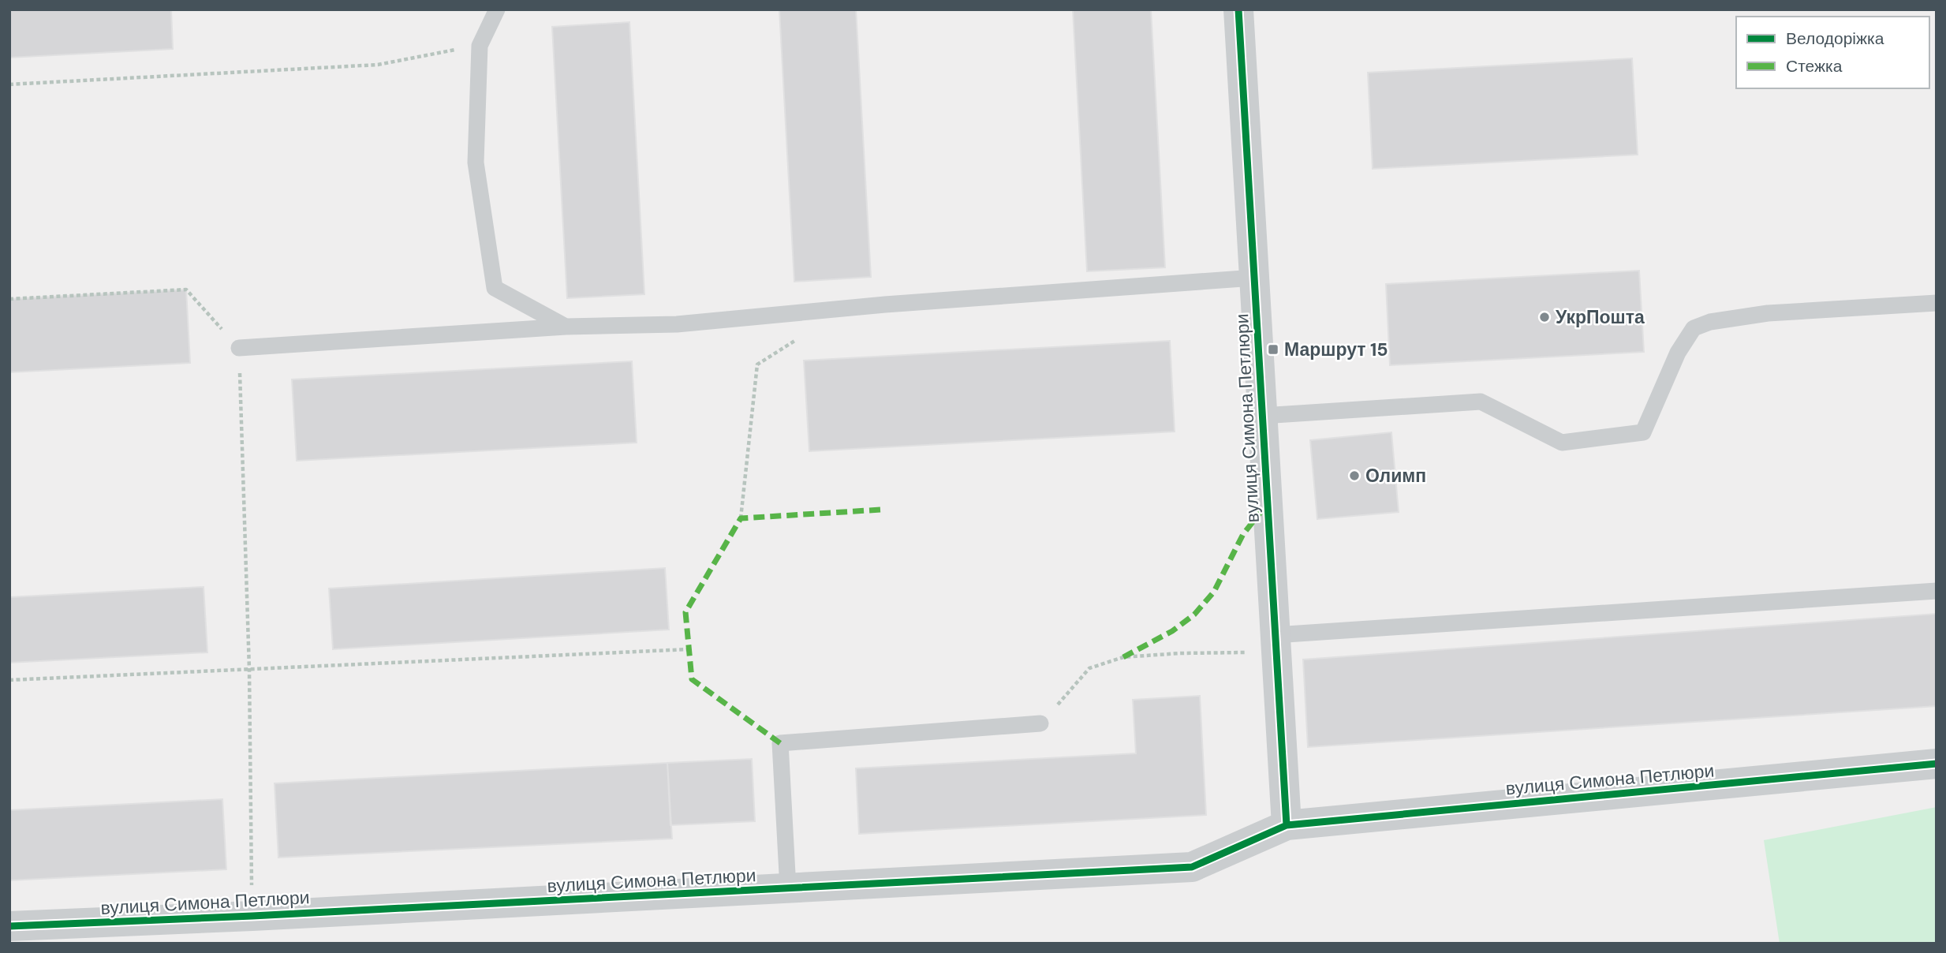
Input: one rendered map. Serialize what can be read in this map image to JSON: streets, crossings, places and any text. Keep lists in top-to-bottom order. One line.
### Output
{"streets":{"street":["вулиця Симона Петлюри"]},"places":{"other":["УкрПошта","Олимп"],"transit":["Маршрут 15"]},"legend":["Велодоріжка","Стежка"]}
